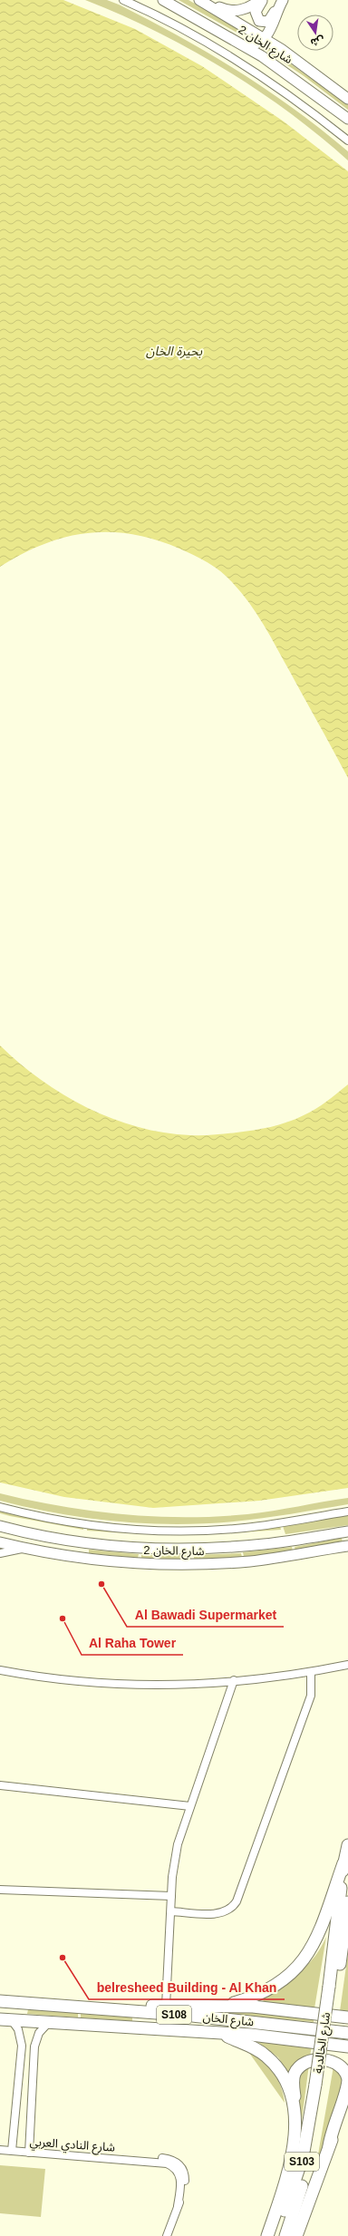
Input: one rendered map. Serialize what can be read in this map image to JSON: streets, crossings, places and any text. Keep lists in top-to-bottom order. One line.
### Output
{"streets":{"main road":["شارع الخان 2","S108","شارع الخان","شارع الخالدية","S103"],"street":["شارع النادي العربي"]},"water":["بحيرة الخان"],"places":["Al Bawadi Supermarket","Al Raha Tower","belresheed Building - Al Khan"],"north":"bottom"}
